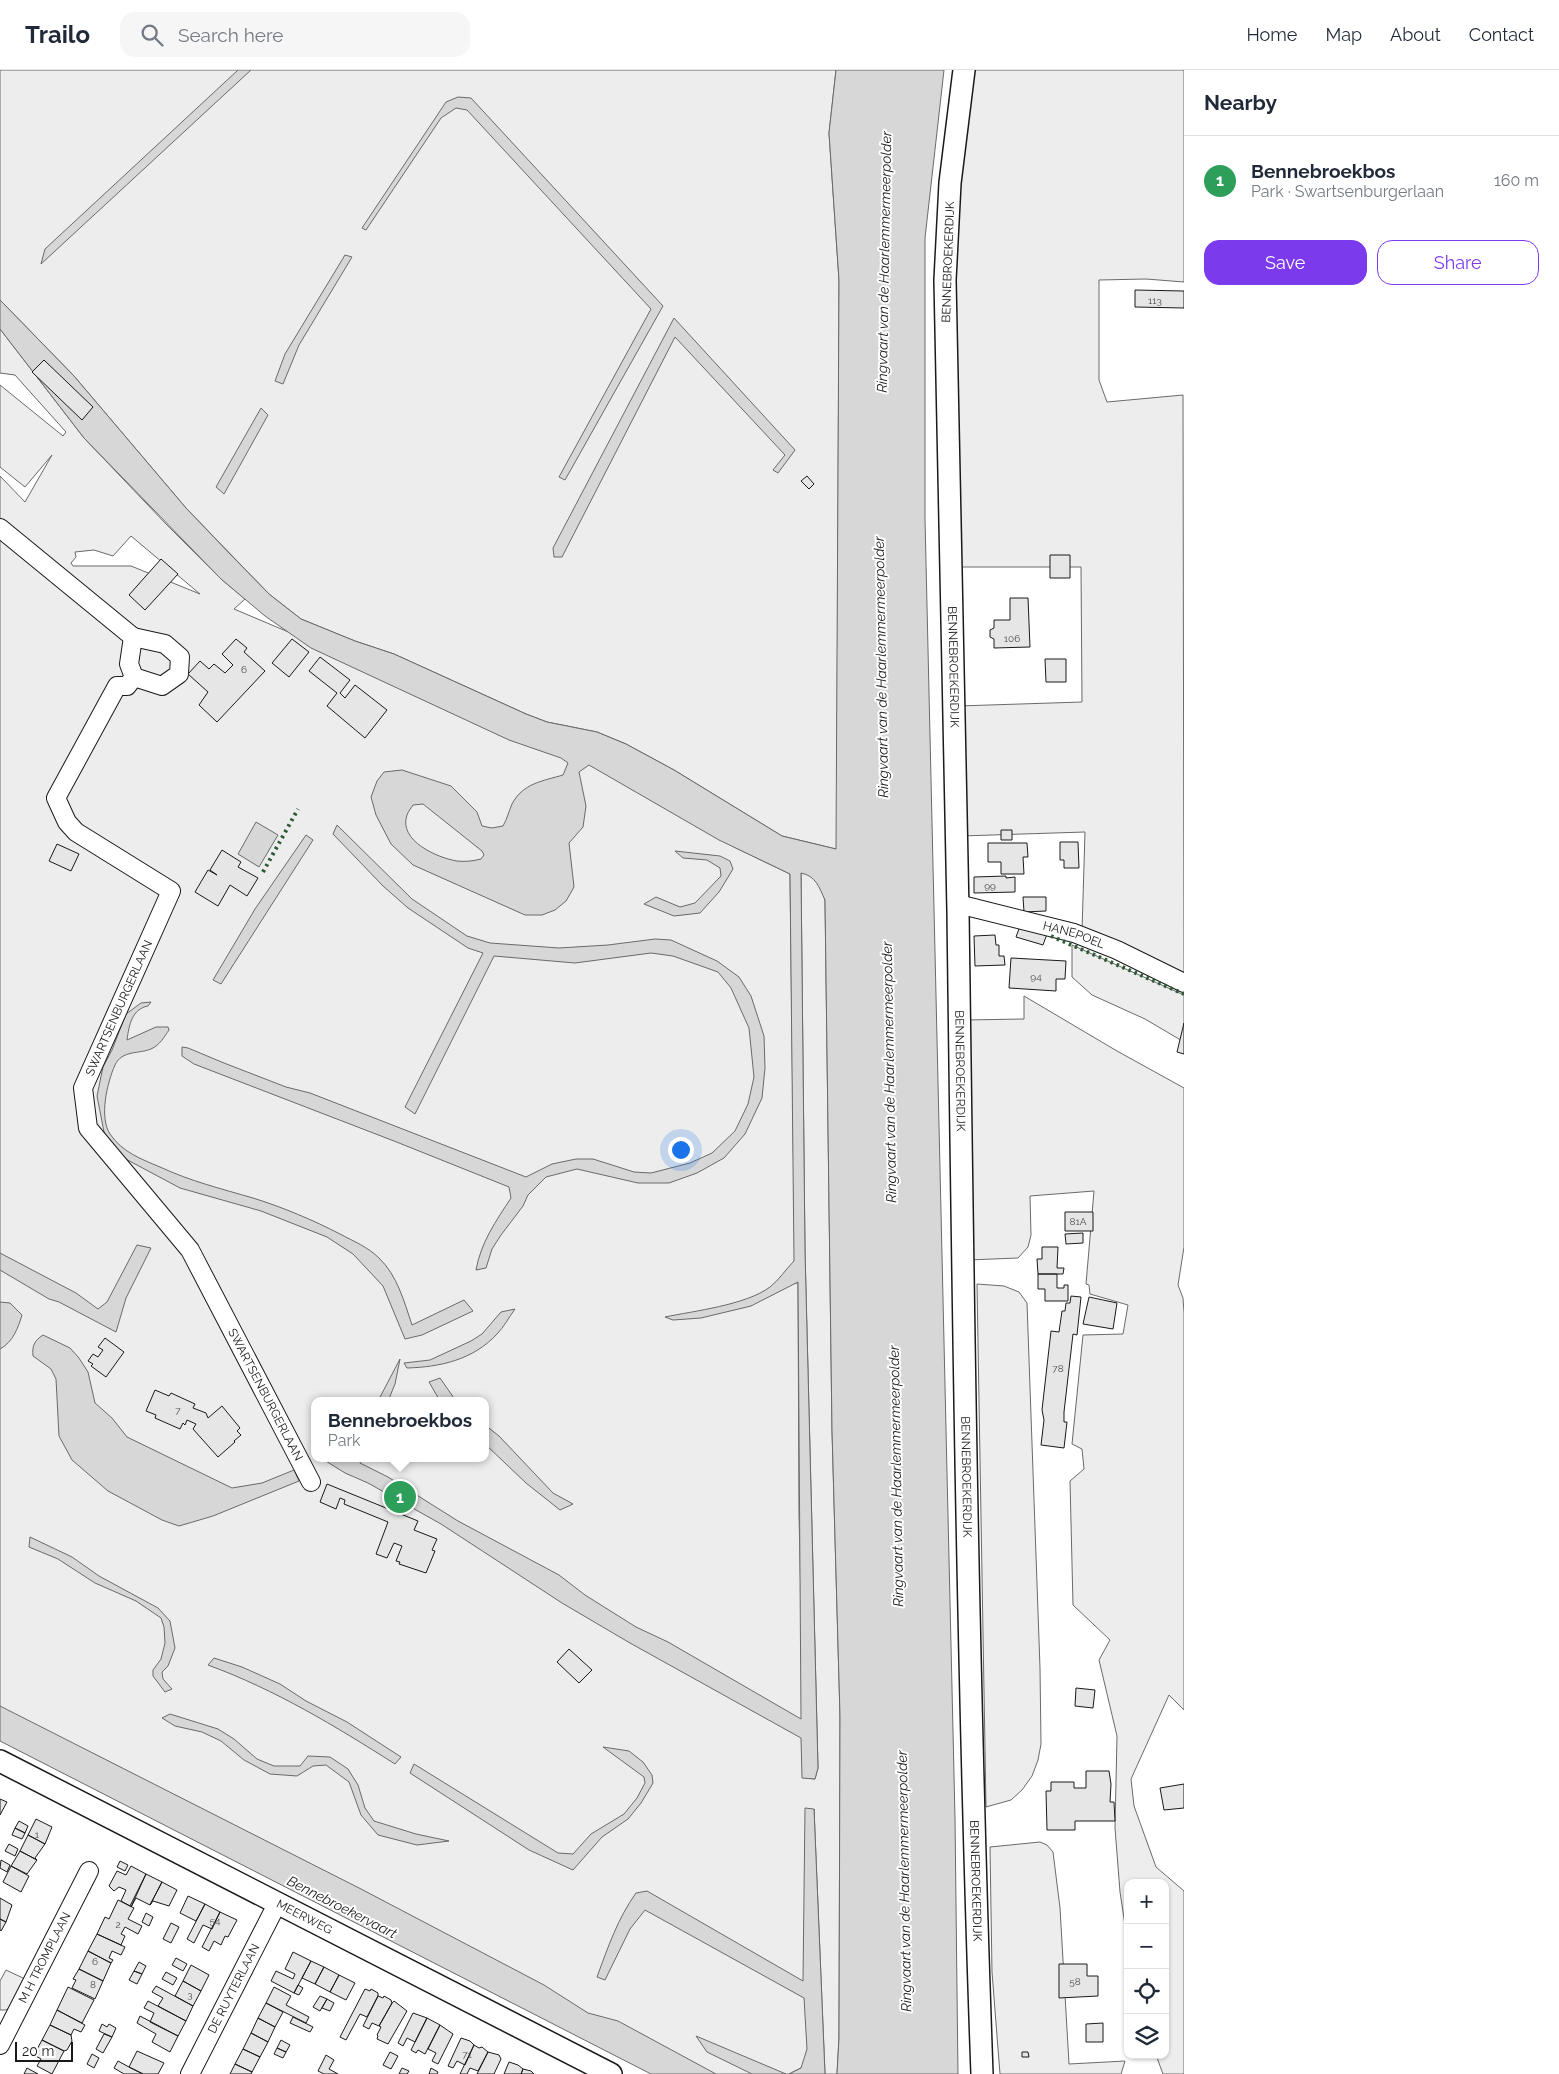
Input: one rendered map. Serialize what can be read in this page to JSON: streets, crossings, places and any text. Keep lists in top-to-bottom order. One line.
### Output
{"streets":{"street":["BENNEBROEKERDIJK","HANEPOEL","SWARTSENBURGERLAAN","MEERWEG","M H TROMPLAAN","DE RUYTERLAAN"]},"crossings":[["BENNEBROEKERDIJK","HANEPOEL"],["MEERWEG","DE RUYTERLAAN"]],"water":["Ringvaart van de Haarlemmermeerpolder","Bennebroekervaart"],"house_numbers":["113","106","6","99","94","81A","78","7","1","54","2","6","58","8","3","71"],"scale_bar":"20 m","page":{"header":"Trailo","search":"Search here","nav":["Home","Map","About","Contact"],"heading":"Nearby","list":[{"mark":"1","name":"Bennebroekbos","note":"Park · Swartsenburgerlaan","value":"160 m"}],"buttons":["Save","Share"],"popup":["Bennebroekbos","Park"],"pins":"1","map_buttons":["+","−"],"scale":"20 m"}}
